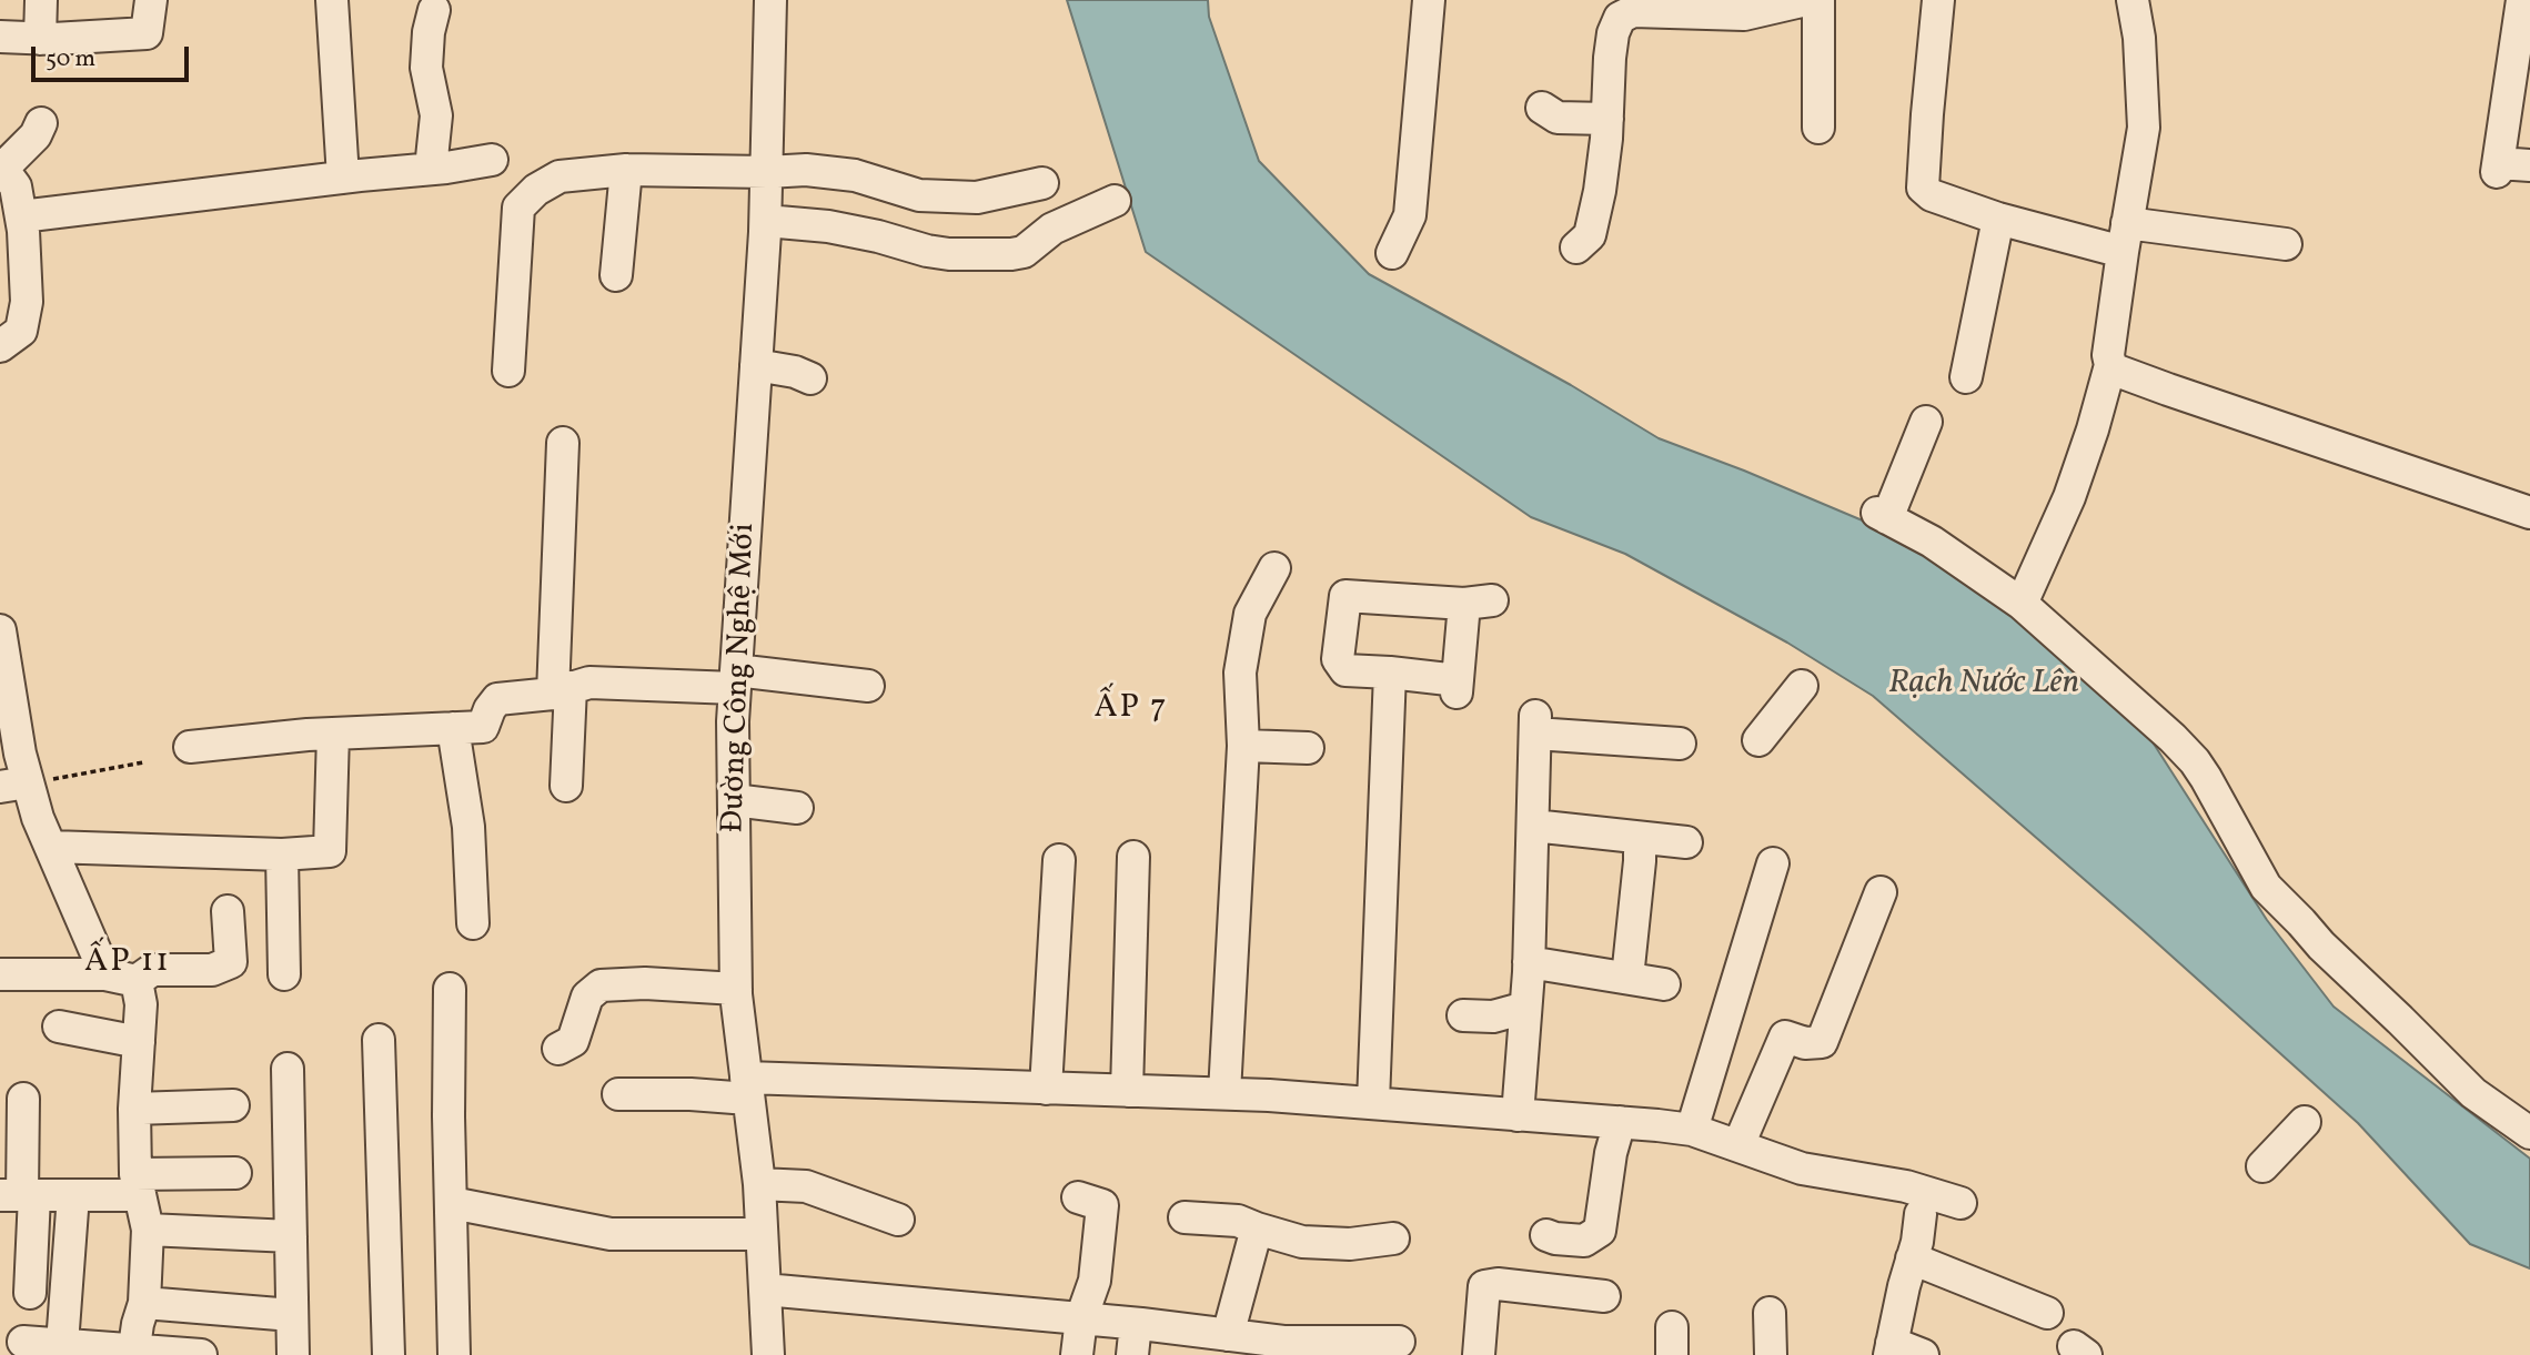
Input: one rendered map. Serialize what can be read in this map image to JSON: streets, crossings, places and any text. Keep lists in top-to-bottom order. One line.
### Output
{"streets":{"street":["Đường Công Nghệ Mới"]},"districts":["ẤP 7","ẤP 11"],"water":["Rạch Nước Lên"],"scale_bar":"50 m"}
